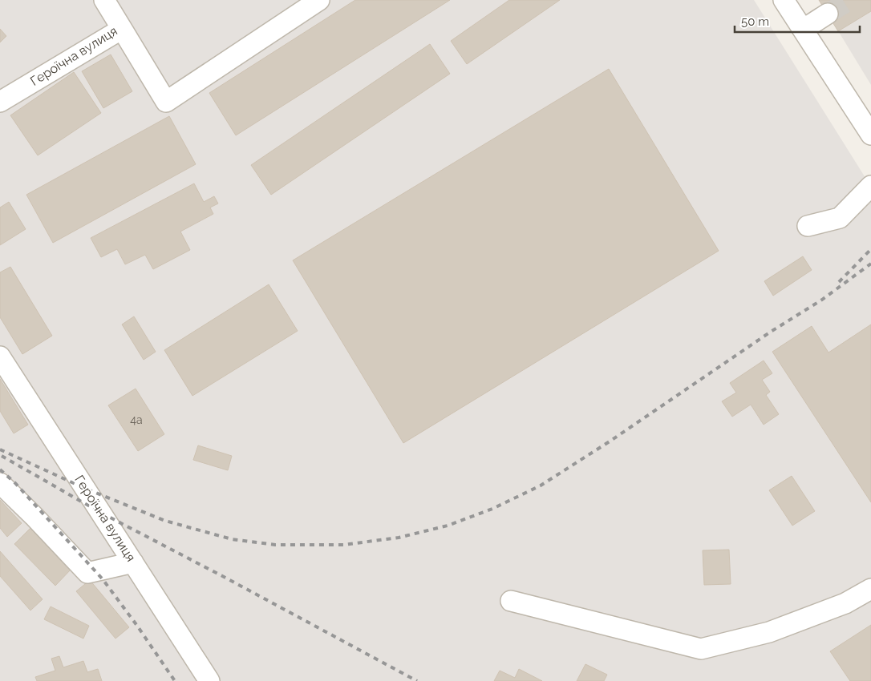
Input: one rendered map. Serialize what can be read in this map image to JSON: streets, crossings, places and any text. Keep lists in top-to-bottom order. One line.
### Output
{"streets":{"street":["Героїчна вулиця"]},"house_numbers":["4а"],"scale_bar":"50 m"}
